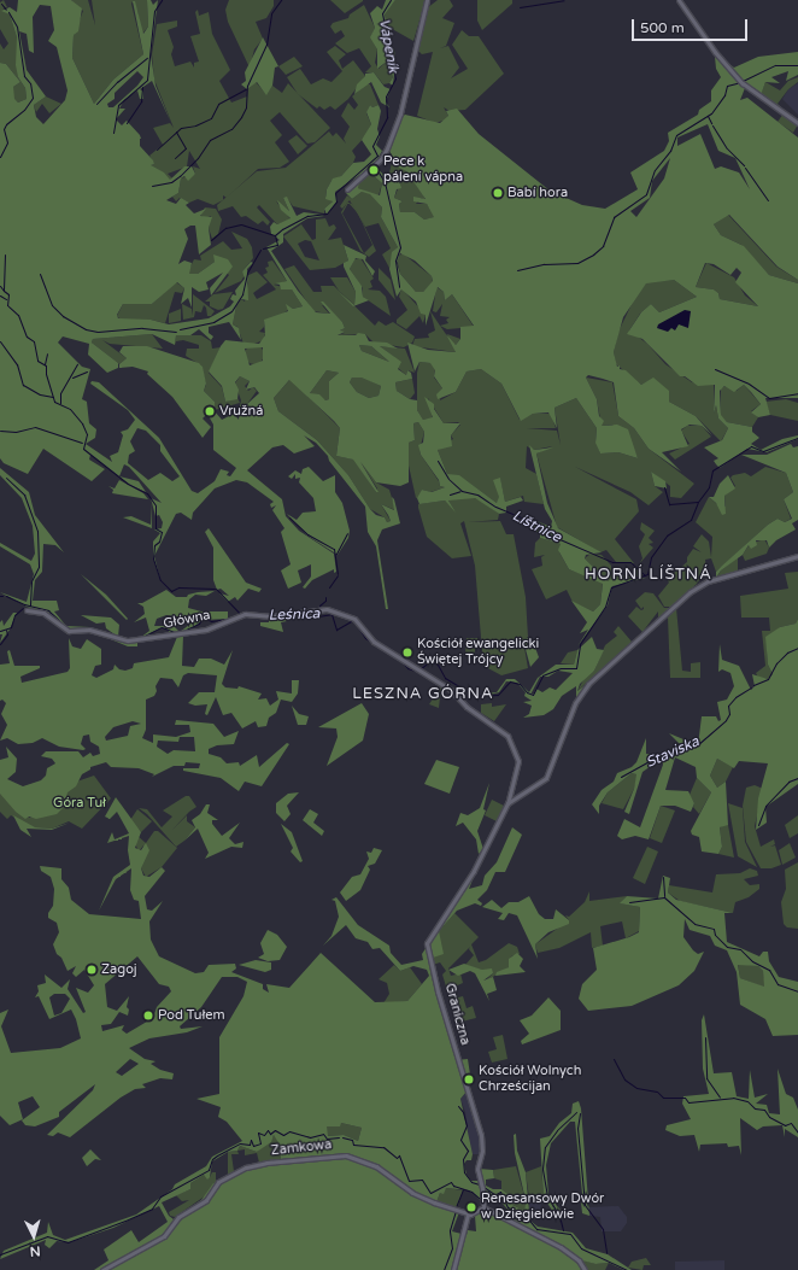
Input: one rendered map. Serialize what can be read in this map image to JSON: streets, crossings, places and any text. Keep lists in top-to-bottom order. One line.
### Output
{"streets":{"street":["Główna","Graniczna","Zamkowa"]},"crossings":[["Główna","Graniczna"]],"districts":["HORNÍ LÍŠTNÁ","LESZNA GÓRNA"],"water":["Vápeník","Líštnice","Leśnica","Staviska"],"parks":["Góra Tuł"],"places":["Pece k pálení vápna","Babí hora","Vružná","Kościół ewangelicki Świętej Trójcy","Zagoj","Pod Tułem","Kościół Wolnych Chrześcijan","Renesansowy Dwór w Dzięgielowie"],"scale_bar":"500 m","north":"bottom"}
